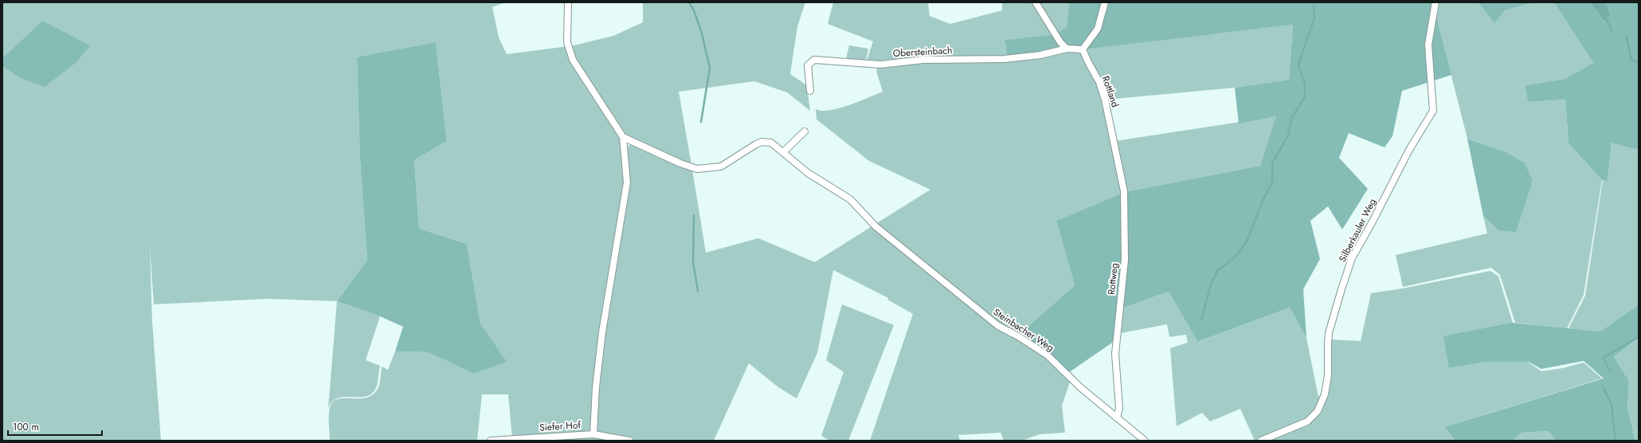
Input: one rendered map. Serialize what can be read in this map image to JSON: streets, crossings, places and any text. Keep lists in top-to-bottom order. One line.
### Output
{"streets":{"street":["Obersteinbach","Rottland","Silberkauler Weg","Rottweg","Steinbacher Weg","Siefer Hof"]},"crossings":[["Rottland","Rottweg"],["Rottweg","Steinbacher Weg"]],"scale_bar":"100 m"}
